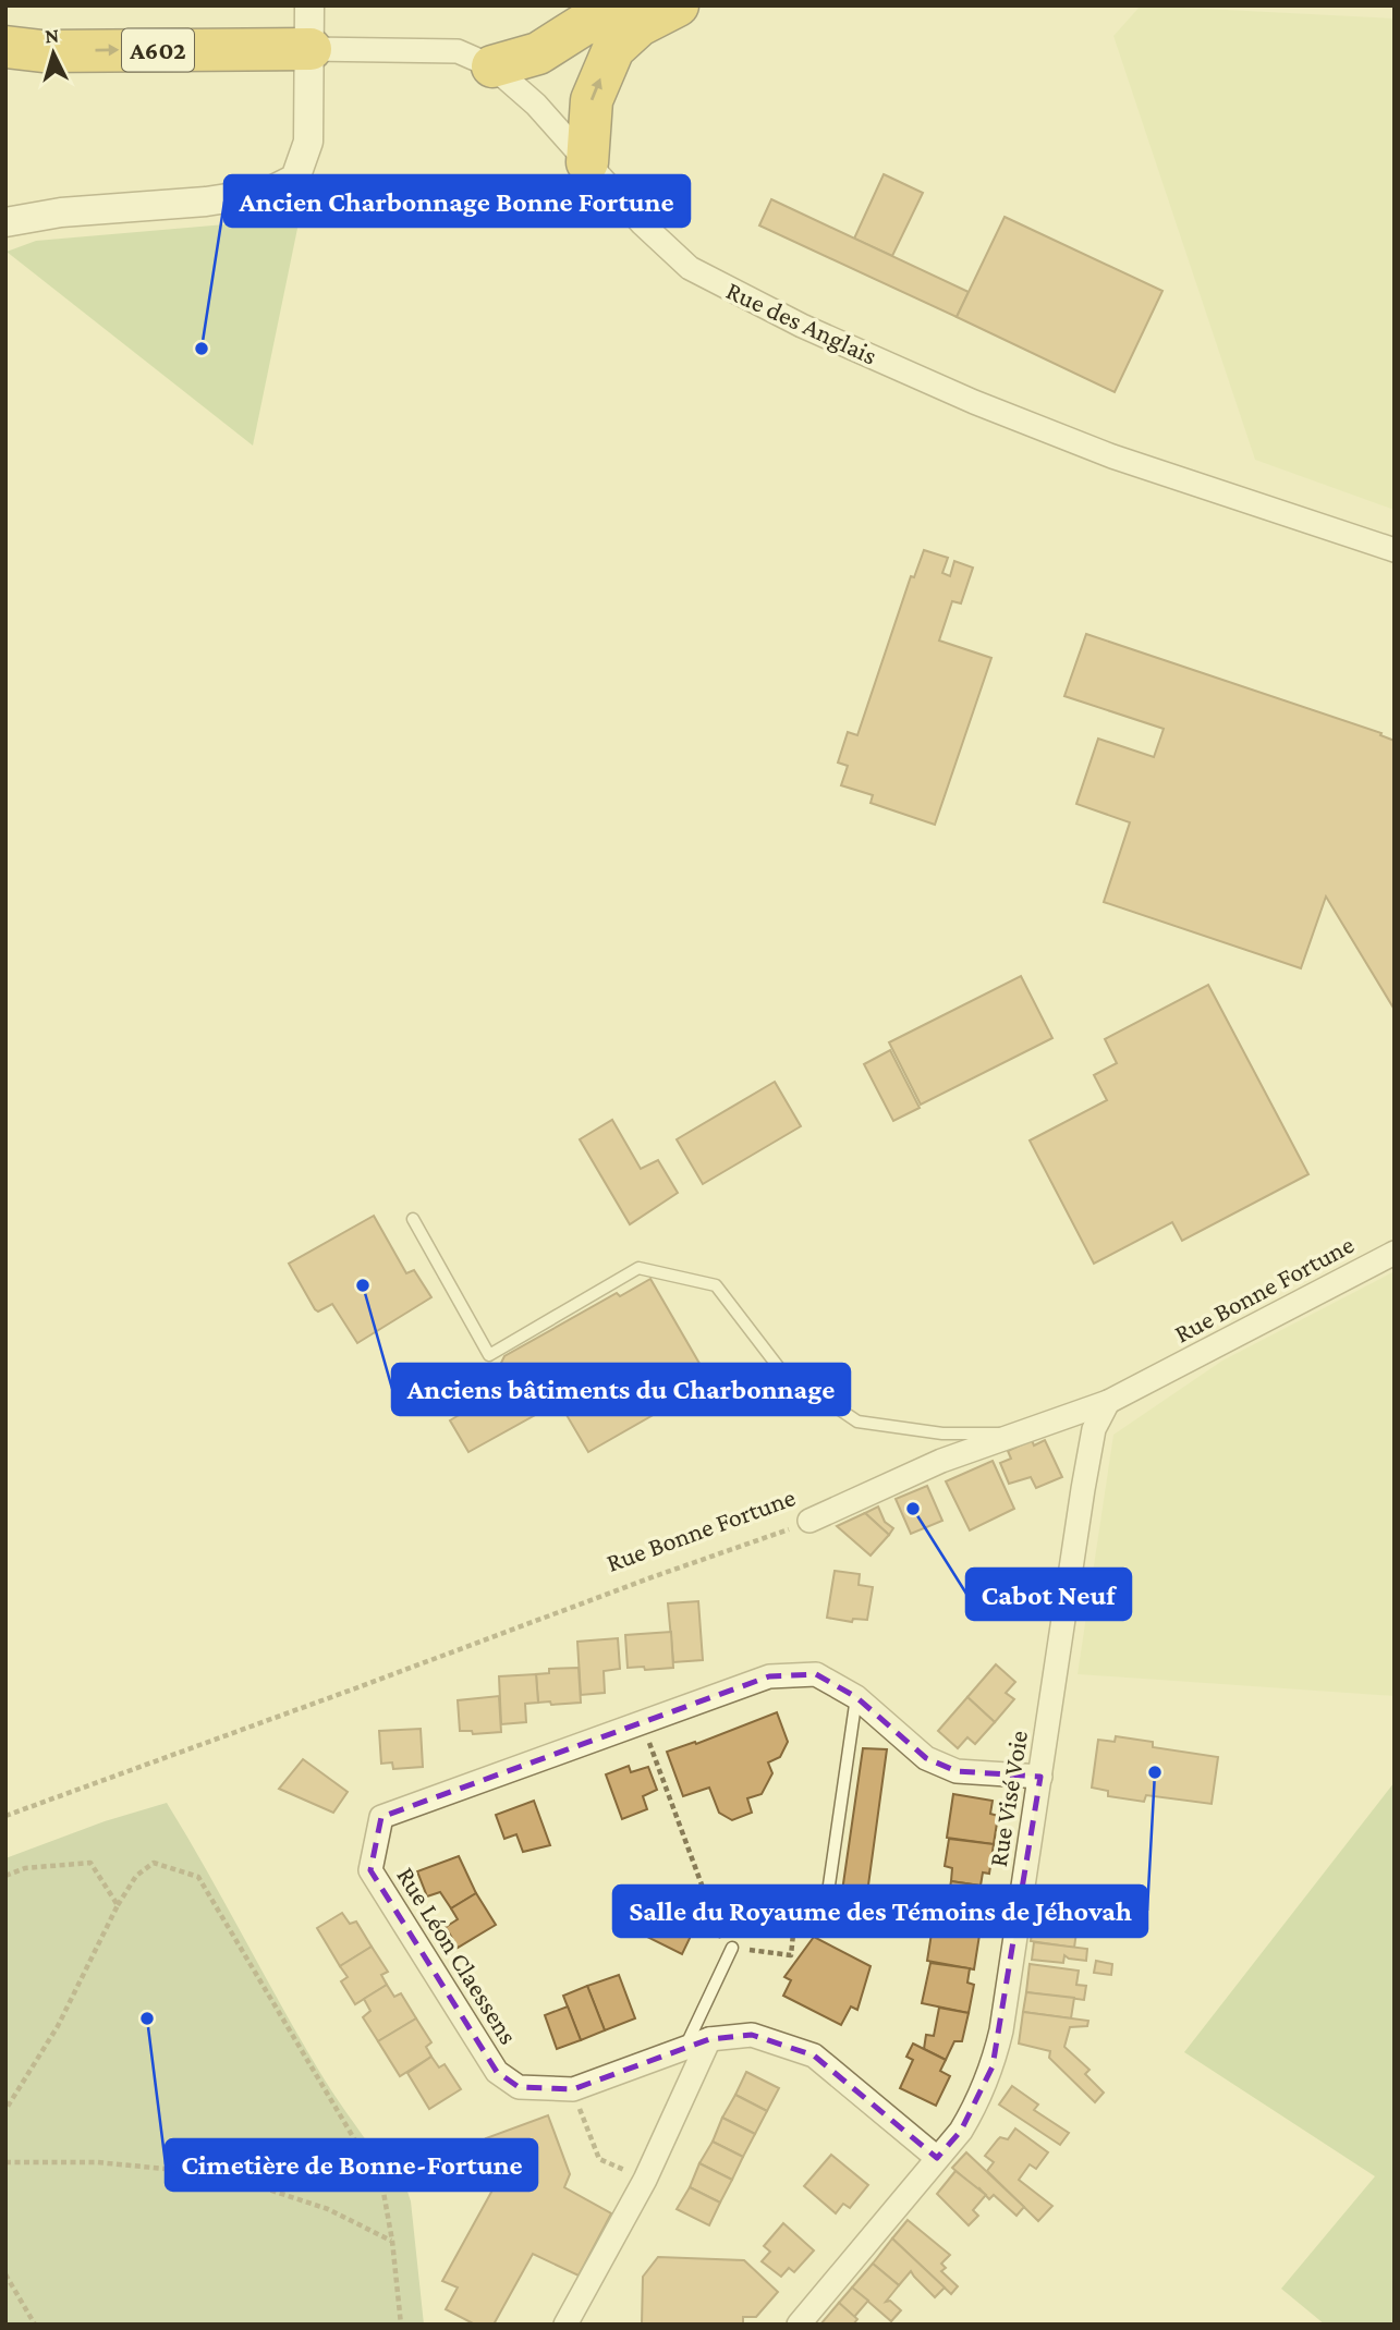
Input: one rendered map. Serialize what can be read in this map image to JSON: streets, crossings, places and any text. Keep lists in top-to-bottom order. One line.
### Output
{"streets":{"highway":["A602"],"street":["Rue des Anglais","Rue Bonne Fortune","Rue Visé Voie","Rue Léon Claessens"]},"crossings":[["A602","Rue des Anglais"],["Rue Bonne Fortune","Rue Visé Voie"],["Rue Visé Voie","Rue Léon Claessens"]],"places":["Ancien Charbonnage Bonne Fortune","Anciens bâtiments du Charbonnage","Cabot Neuf","Salle du Royaume des Témoins de Jéhovah","Cimetière de Bonne-Fortune"],"north":"top"}
